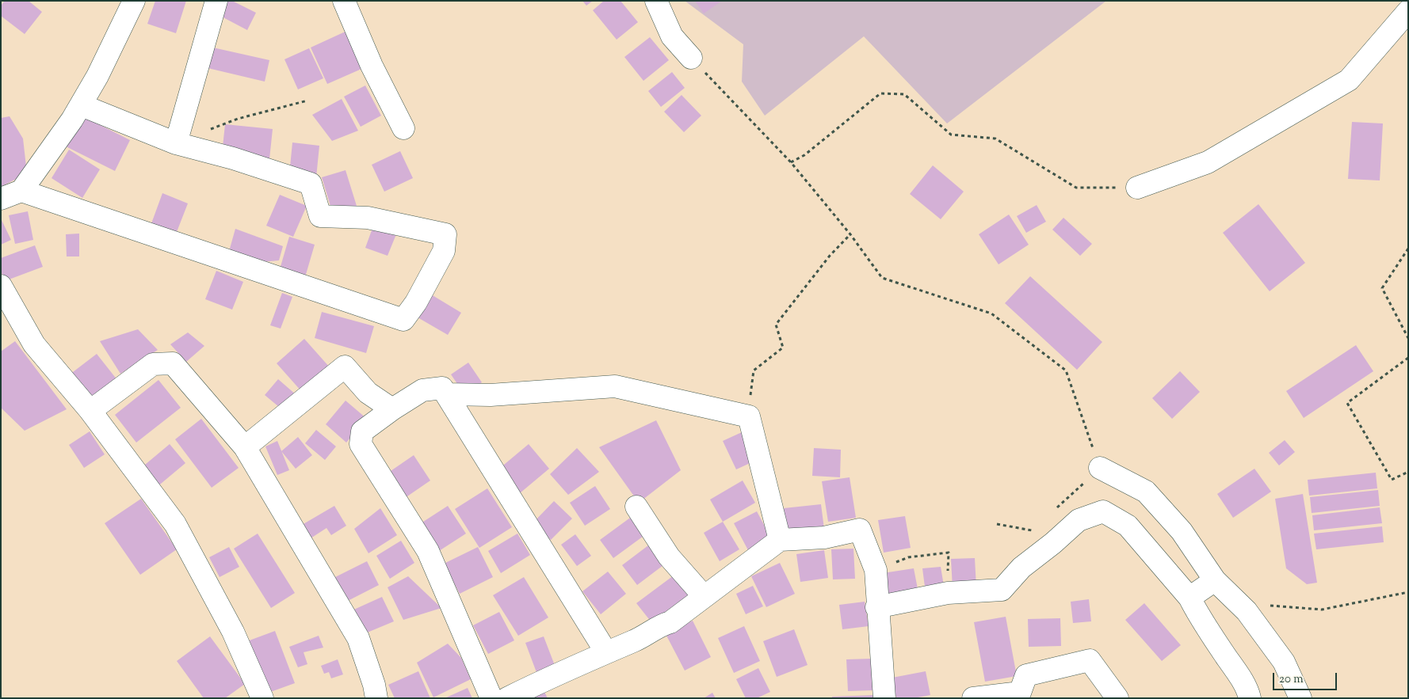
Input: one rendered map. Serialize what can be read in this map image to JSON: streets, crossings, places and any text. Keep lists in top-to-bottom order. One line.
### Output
{"scale_bar":"20 m"}
